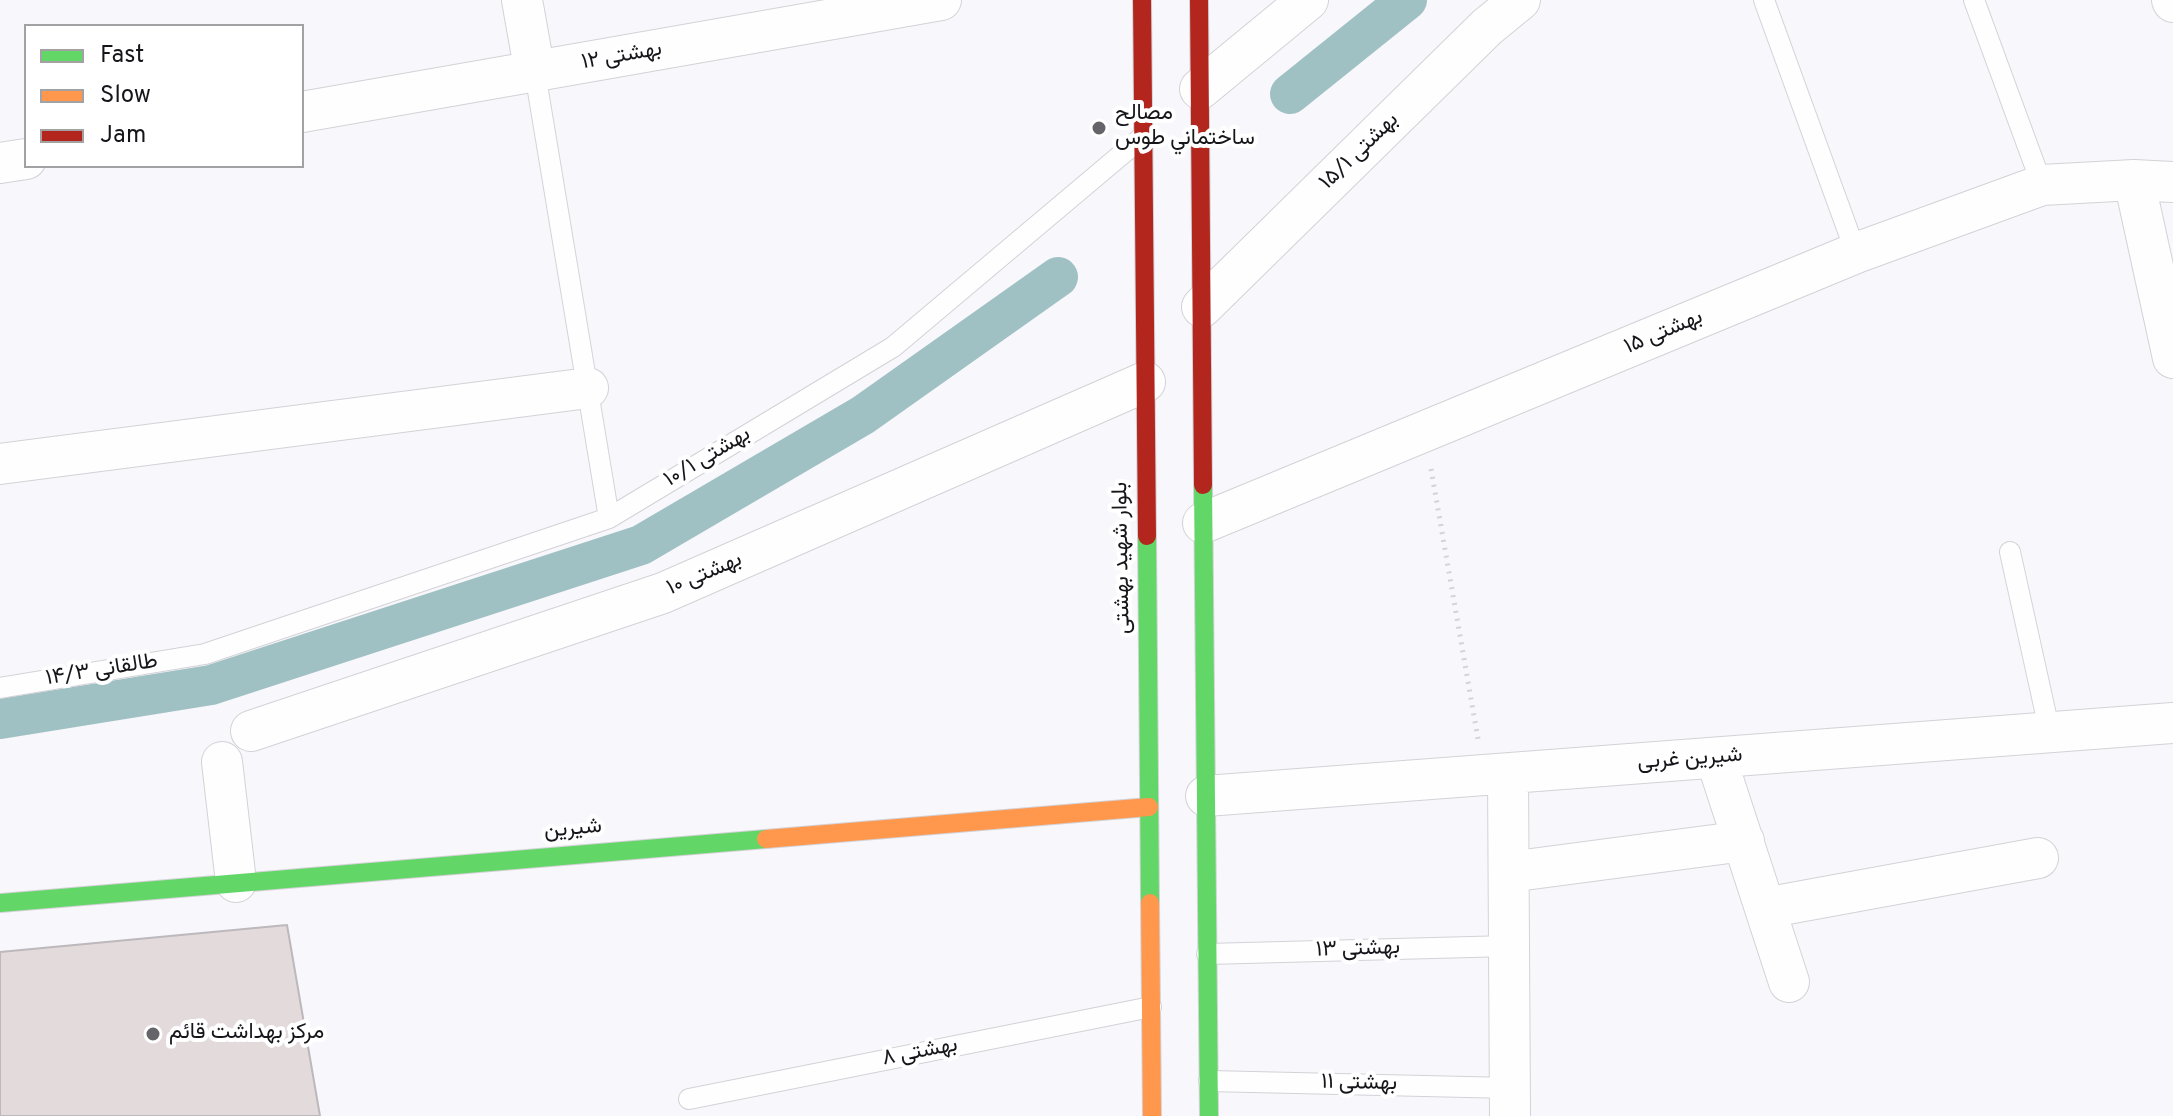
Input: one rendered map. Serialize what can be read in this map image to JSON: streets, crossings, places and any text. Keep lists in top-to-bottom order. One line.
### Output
{"streets":{"main road":["بلوار شهید بهشتی","شیرین"],"street":["بهشتی ۱۲","بهشتی ۱۵/۱","بهشتی ۱۵","بهشتی ۱۰","شیرین غربی"],"lane":["بهشتی ۱۰/۱","طالقانی ۱۴/۳","بهشتی ۱۳","بهشتی ۸","بهشتی ۱۱"]},"crossings":[["بهشتی ۱۰/۱","بلوار شهید بهشتی"],["بهشتی ۱۰/۱","طالقانی ۱۴/۳"],["بلوار شهید بهشتی","بهشتی ۱۰"],["بلوار شهید بهشتی","شیرین"],["بلوار شهید بهشتی","بهشتی ۸"]],"places":["مصالح ساختماني طوس","مرکز بهداشت قائم"],"legend":["Fast","Slow","Jam"]}
